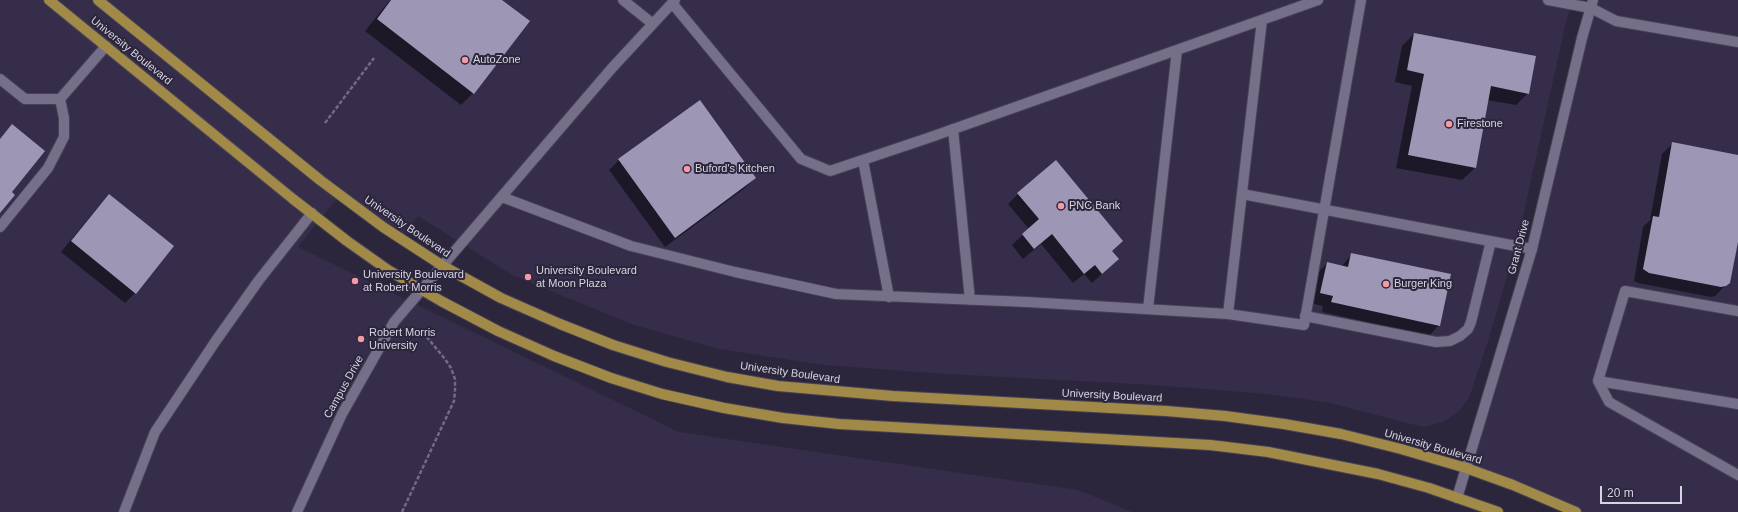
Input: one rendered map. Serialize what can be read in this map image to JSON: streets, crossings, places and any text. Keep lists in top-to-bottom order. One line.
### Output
{"streets":{"main road":["University Boulevard"],"street":["Grant Drive","Campus Drive"]},"crossings":[["University Boulevard","Grant Drive"],["University Boulevard","Campus Drive"]],"places":["AutoZone","Firestone","Buford's Kitchen","PNC Bank","University Boulevard at Moon Plaza","University Boulevard at Robert Morris","Burger King","Robert Morris University"],"scale_bar":"20 m"}
